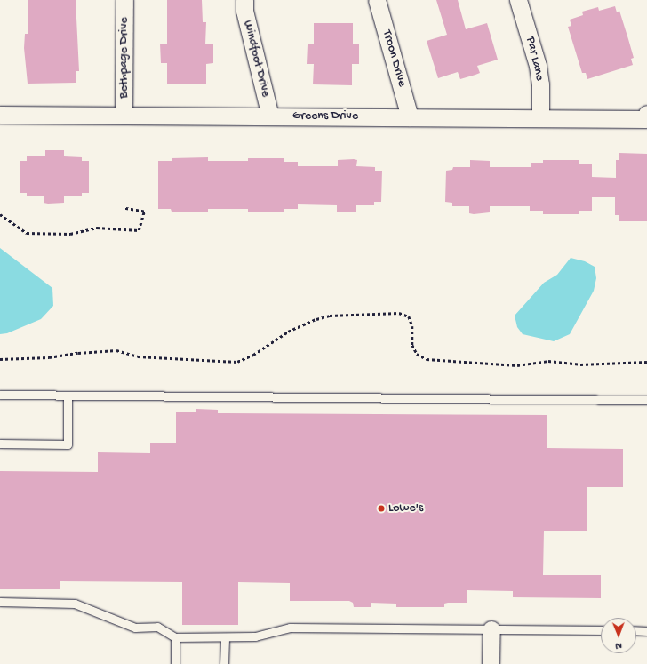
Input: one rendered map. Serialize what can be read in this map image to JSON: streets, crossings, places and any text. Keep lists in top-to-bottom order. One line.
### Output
{"streets":{"street":["Bethpage Drive","Windfoot Drive","Troon Drive","Par Lane","Greens Drive"]},"crossings":[["Bethpage Drive","Greens Drive"],["Windfoot Drive","Greens Drive"],["Troon Drive","Greens Drive"],["Par Lane","Greens Drive"]],"places":["Lowe's"],"north":"bottom"}
